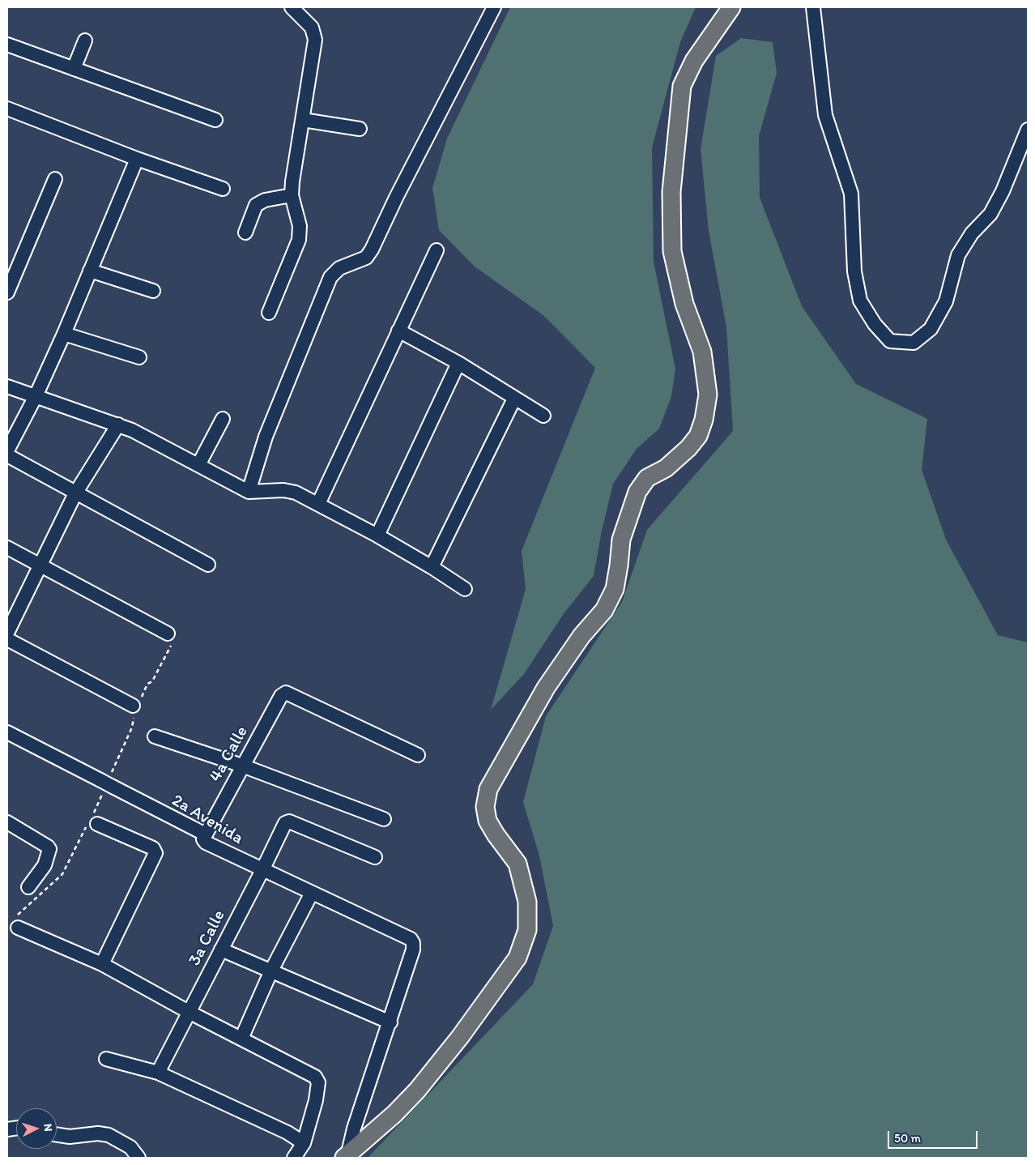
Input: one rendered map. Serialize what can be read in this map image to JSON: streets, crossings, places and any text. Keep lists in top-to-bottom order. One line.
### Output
{"streets":{"street":["4a Calle","2a Avenida","3a Calle"]},"crossings":[["4a Calle","2a Avenida"],["2a Avenida","3a Calle"]],"scale_bar":"50 m","north":"right"}
